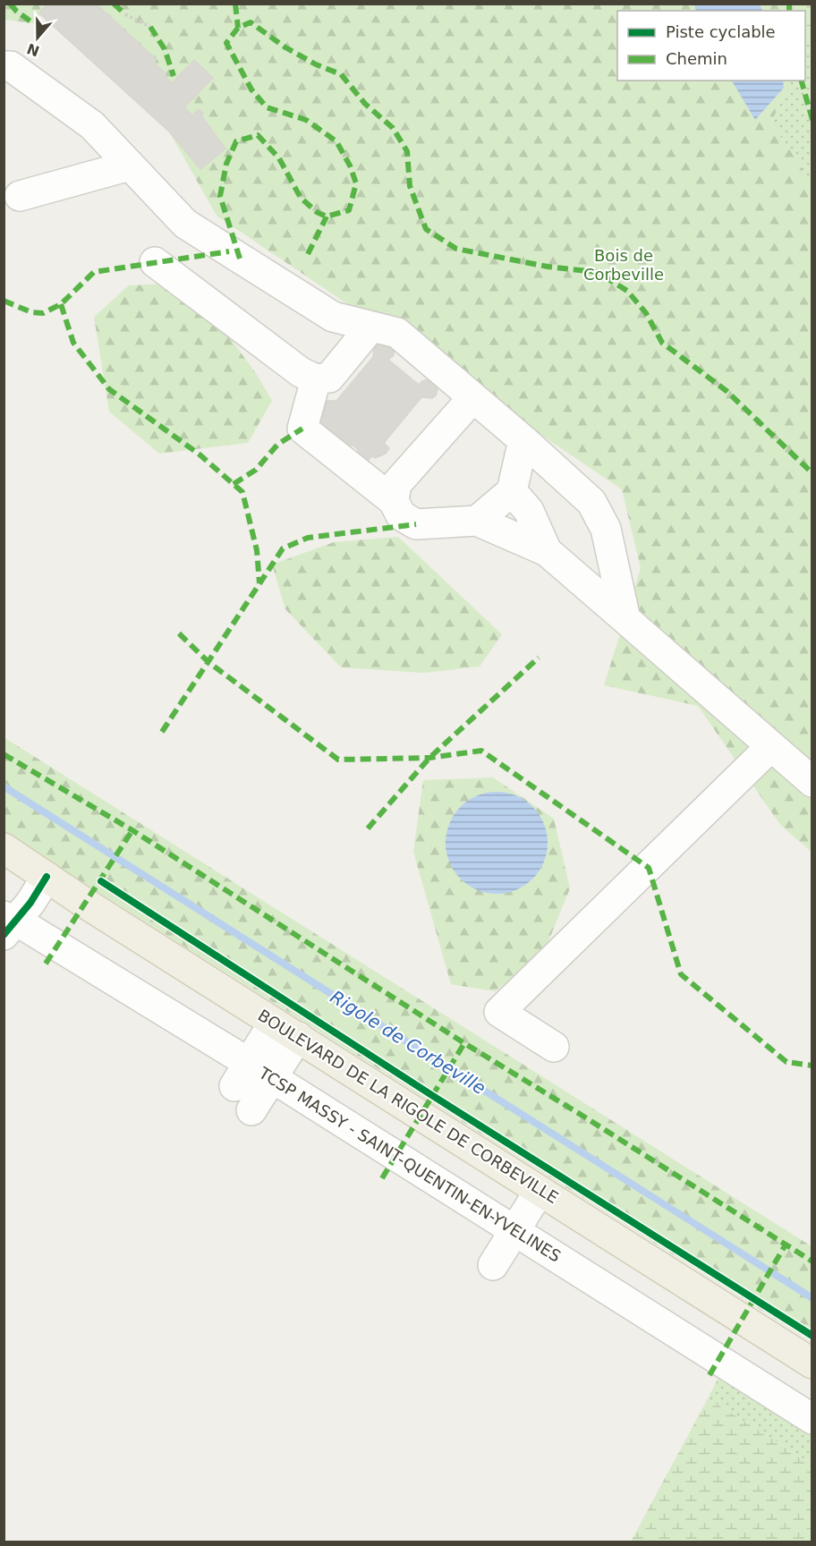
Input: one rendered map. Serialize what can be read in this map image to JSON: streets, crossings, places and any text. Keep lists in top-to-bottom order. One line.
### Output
{"streets":{"main road":["BOULEVARD DE LA RIGOLE DE CORBEVILLE"],"street":["TCSP MASSY - SAINT-QUENTIN-EN-YVELINES"]},"water":["Rigole de Corbeville"],"parks":["Bois de Corbeville"],"legend":["Piste cyclable","Chemin"],"north":"bottom"}
